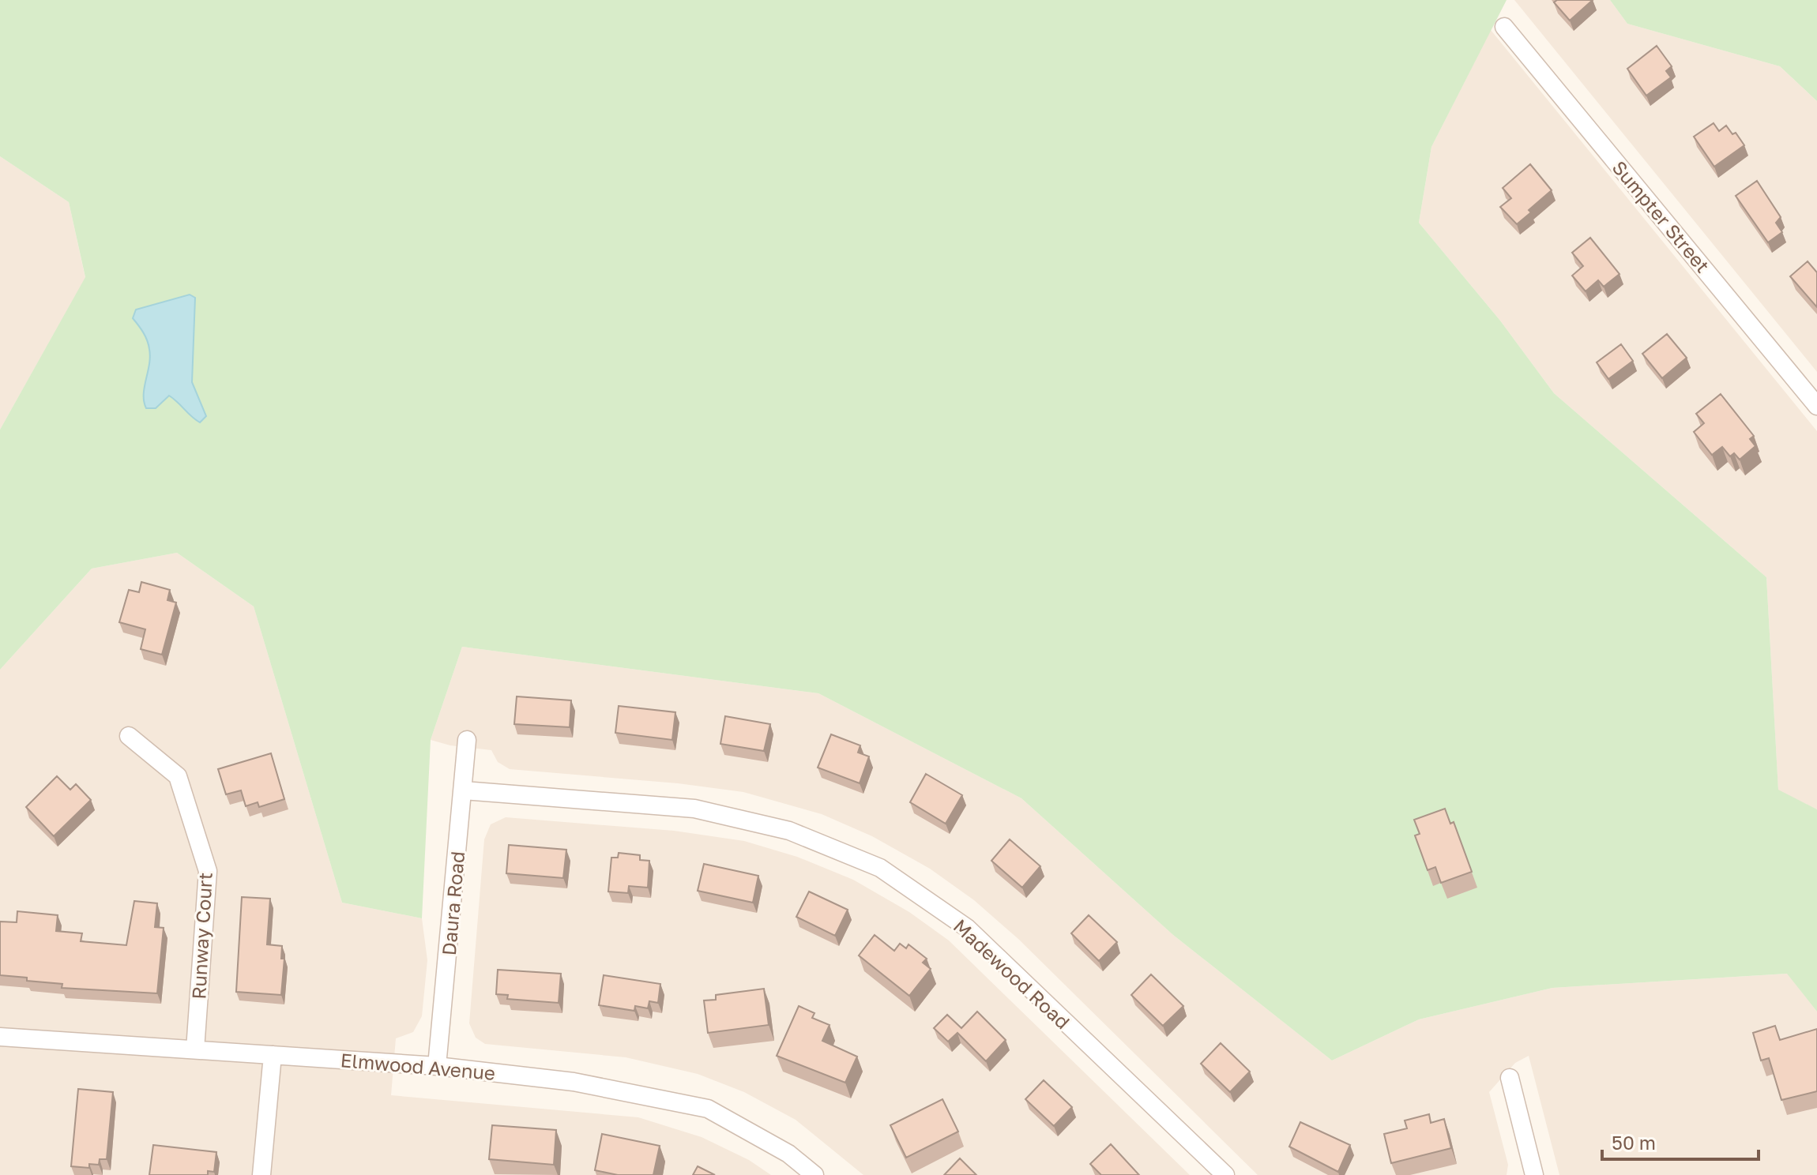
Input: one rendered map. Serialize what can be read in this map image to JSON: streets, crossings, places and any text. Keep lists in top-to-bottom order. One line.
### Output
{"streets":{"street":["Sumpter Street","Daura Road","Runway Court","Madewood Road","Elmwood Avenue"]},"crossings":[["Daura Road","Madewood Road"],["Daura Road","Elmwood Avenue"],["Runway Court","Elmwood Avenue"]],"scale_bar":"50 m"}
